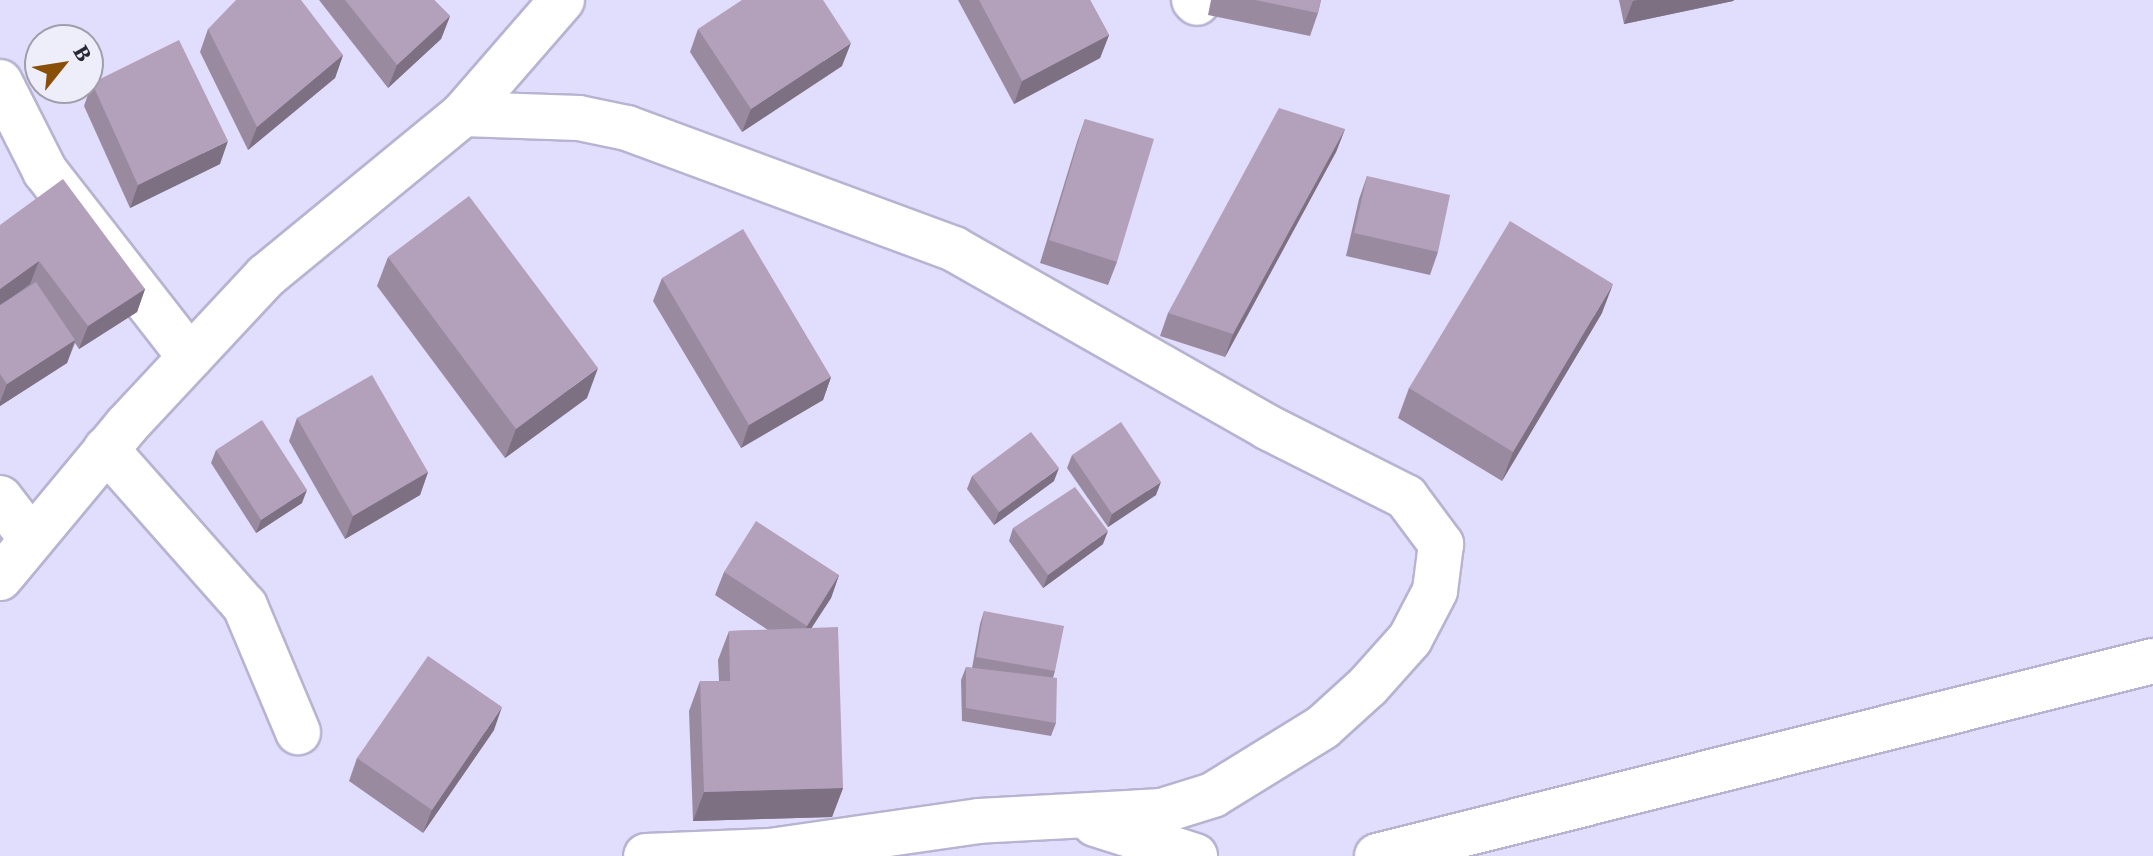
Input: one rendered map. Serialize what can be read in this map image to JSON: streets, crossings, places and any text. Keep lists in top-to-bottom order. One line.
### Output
{"north":"top right"}
